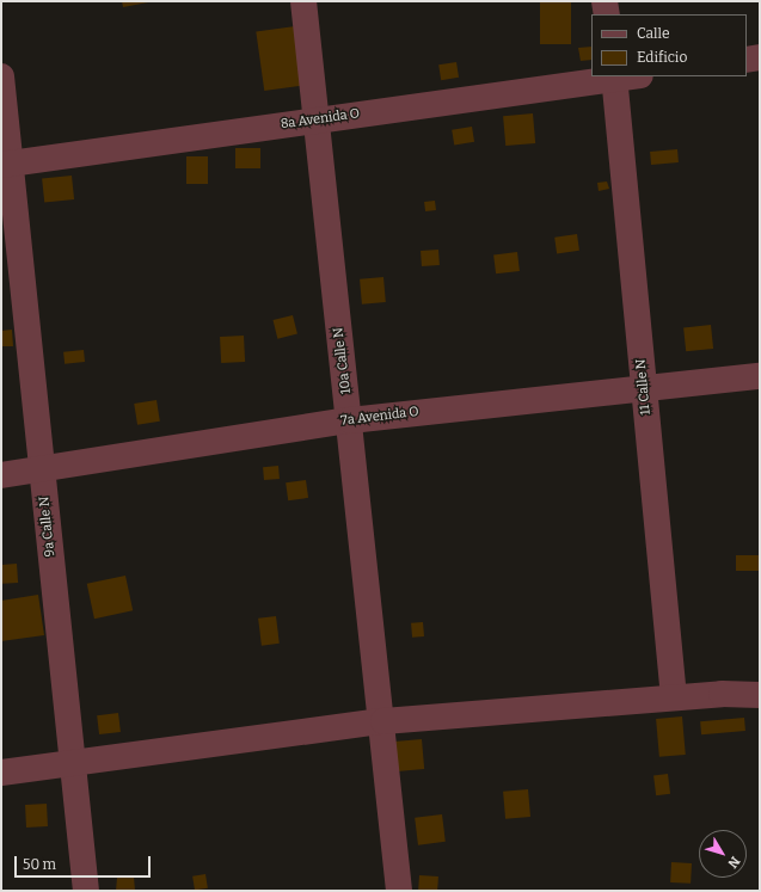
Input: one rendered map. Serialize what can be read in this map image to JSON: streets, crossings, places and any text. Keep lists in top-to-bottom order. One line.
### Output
{"streets":{"street":["8a Avenida O","10a Calle N","11 Calle N","7a Avenida O","9a Calle N"]},"crossings":[["8a Avenida O","10a Calle N"],["8a Avenida O","11 Calle N"],["8a Avenida O","9a Calle N"],["10a Calle N","7a Avenida O"],["11 Calle N","7a Avenida O"],["7a Avenida O","9a Calle N"]],"legend":["Calle","Edificio"],"scale_bar":"50 m","north":"bottom right"}
